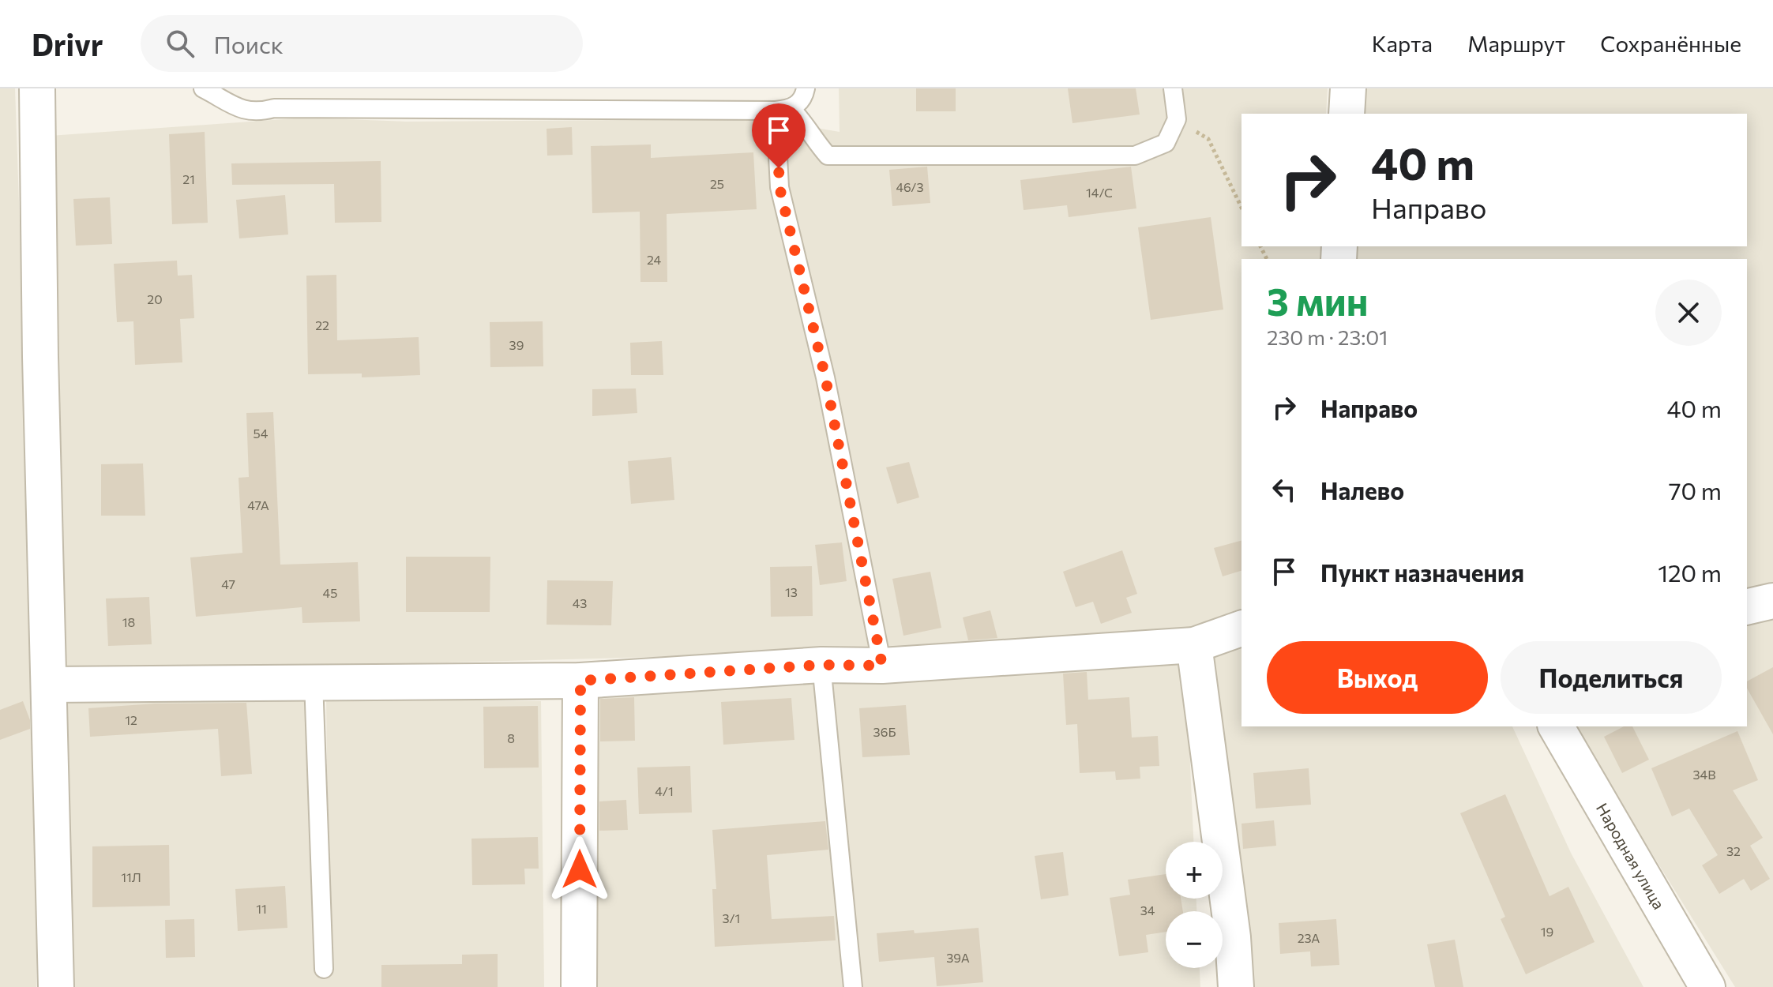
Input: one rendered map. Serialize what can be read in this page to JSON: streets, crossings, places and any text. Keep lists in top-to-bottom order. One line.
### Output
{"streets":{"street":["Народная улица"]},"house_numbers":["21","25","46/3","14/С","24","20","22","39","54","47А","47","13","45","43","18","12","36Б","8","34В","4/1","32","11Л","11","34","3/1","19","23А","39А"],"page":{"header":"Drivr","search":"Поиск","nav":["Карта","Маршрут","Сохранённые"],"turn":["40 m","Направо"],"heading":["3 мин","230 m · 23:01"],"list":[{"name":"Направо","value":"40 m"},{"name":"Налево","value":"70 m"},{"name":"Пункт назначения","value":"120 m"}],"buttons":["Выход","Поделиться"],"map_buttons":["+","−"]}}
